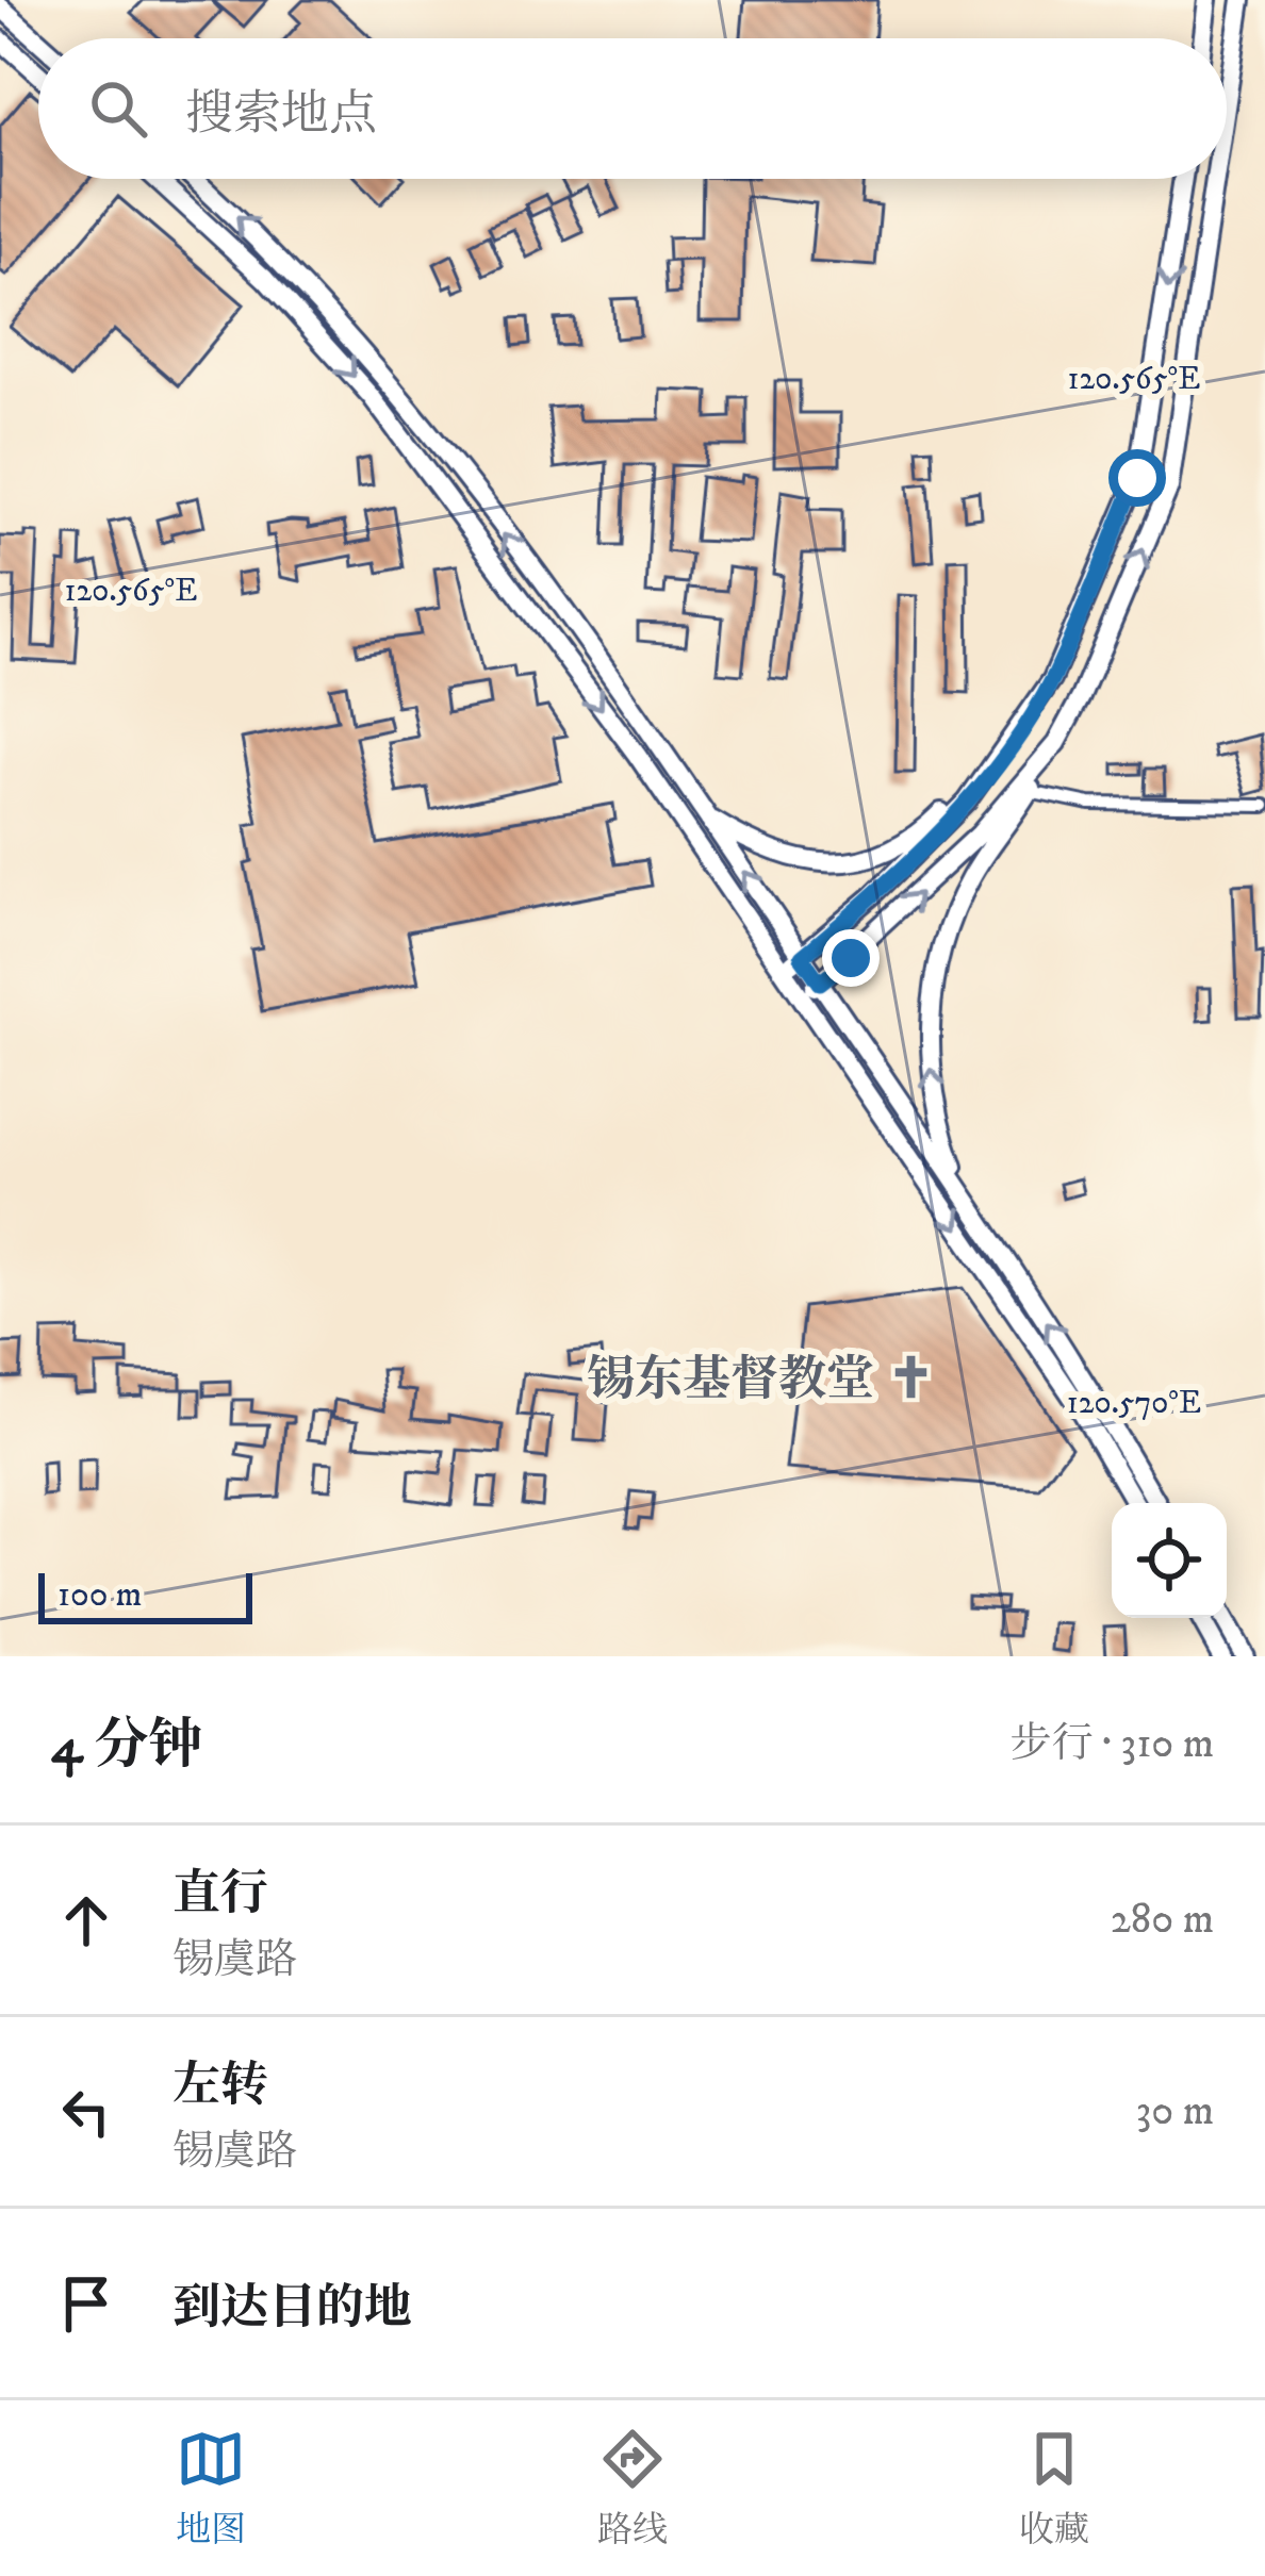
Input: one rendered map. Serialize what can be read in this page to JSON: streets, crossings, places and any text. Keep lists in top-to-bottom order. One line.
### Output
{"places":{"church":["锡东基督教堂"]},"scale_bar":"100 m","page":{"search":"搜索地点","scale":"100 m","heading":["4 分钟","步行 · 310 m"],"list":[["直行","锡虞路","280 m"],["左转","锡虞路","30 m"],"到达目的地"],"nav":["地图","路线","收藏"]},"coordinates":["120.565°E","120.570°E"]}
